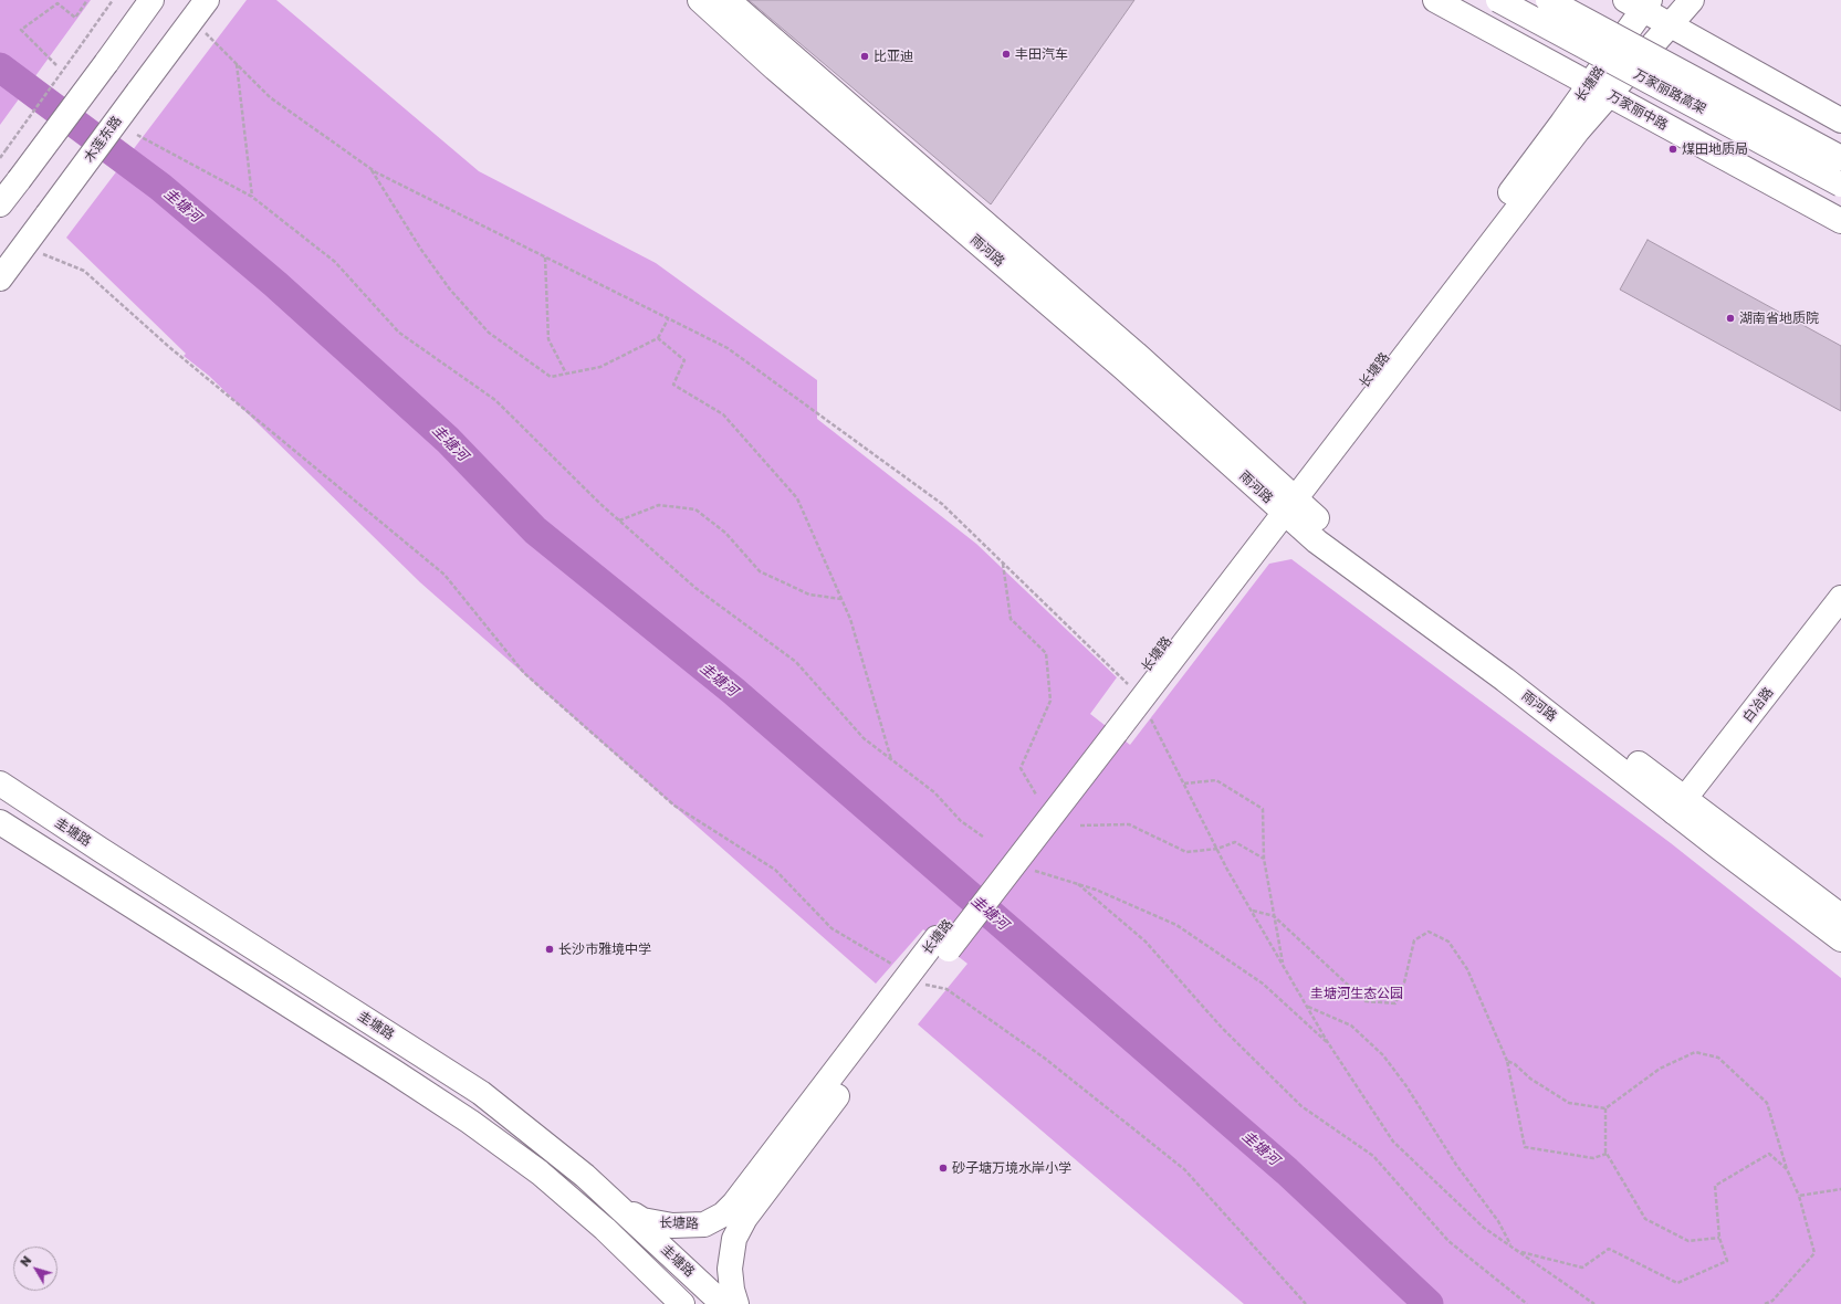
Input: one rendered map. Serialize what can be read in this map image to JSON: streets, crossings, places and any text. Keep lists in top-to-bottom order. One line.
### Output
{"streets":{"main road":["长塘路","万家丽路高架","万家丽中路","木莲东路","雨河路","白冶路","圭塘路"]},"crossings":[["长塘路","万家丽中路"],["长塘路","雨河路"],["长塘路","圭塘路"],["雨河路","白冶路"]],"water":["圭塘河"],"parks":["圭塘河生态公园"],"places":["丰田汽车","比亚迪","煤田地质局","湖南省地质院","长沙市雅境中学","砂子塘万境水岸小学"],"north":"top left"}
